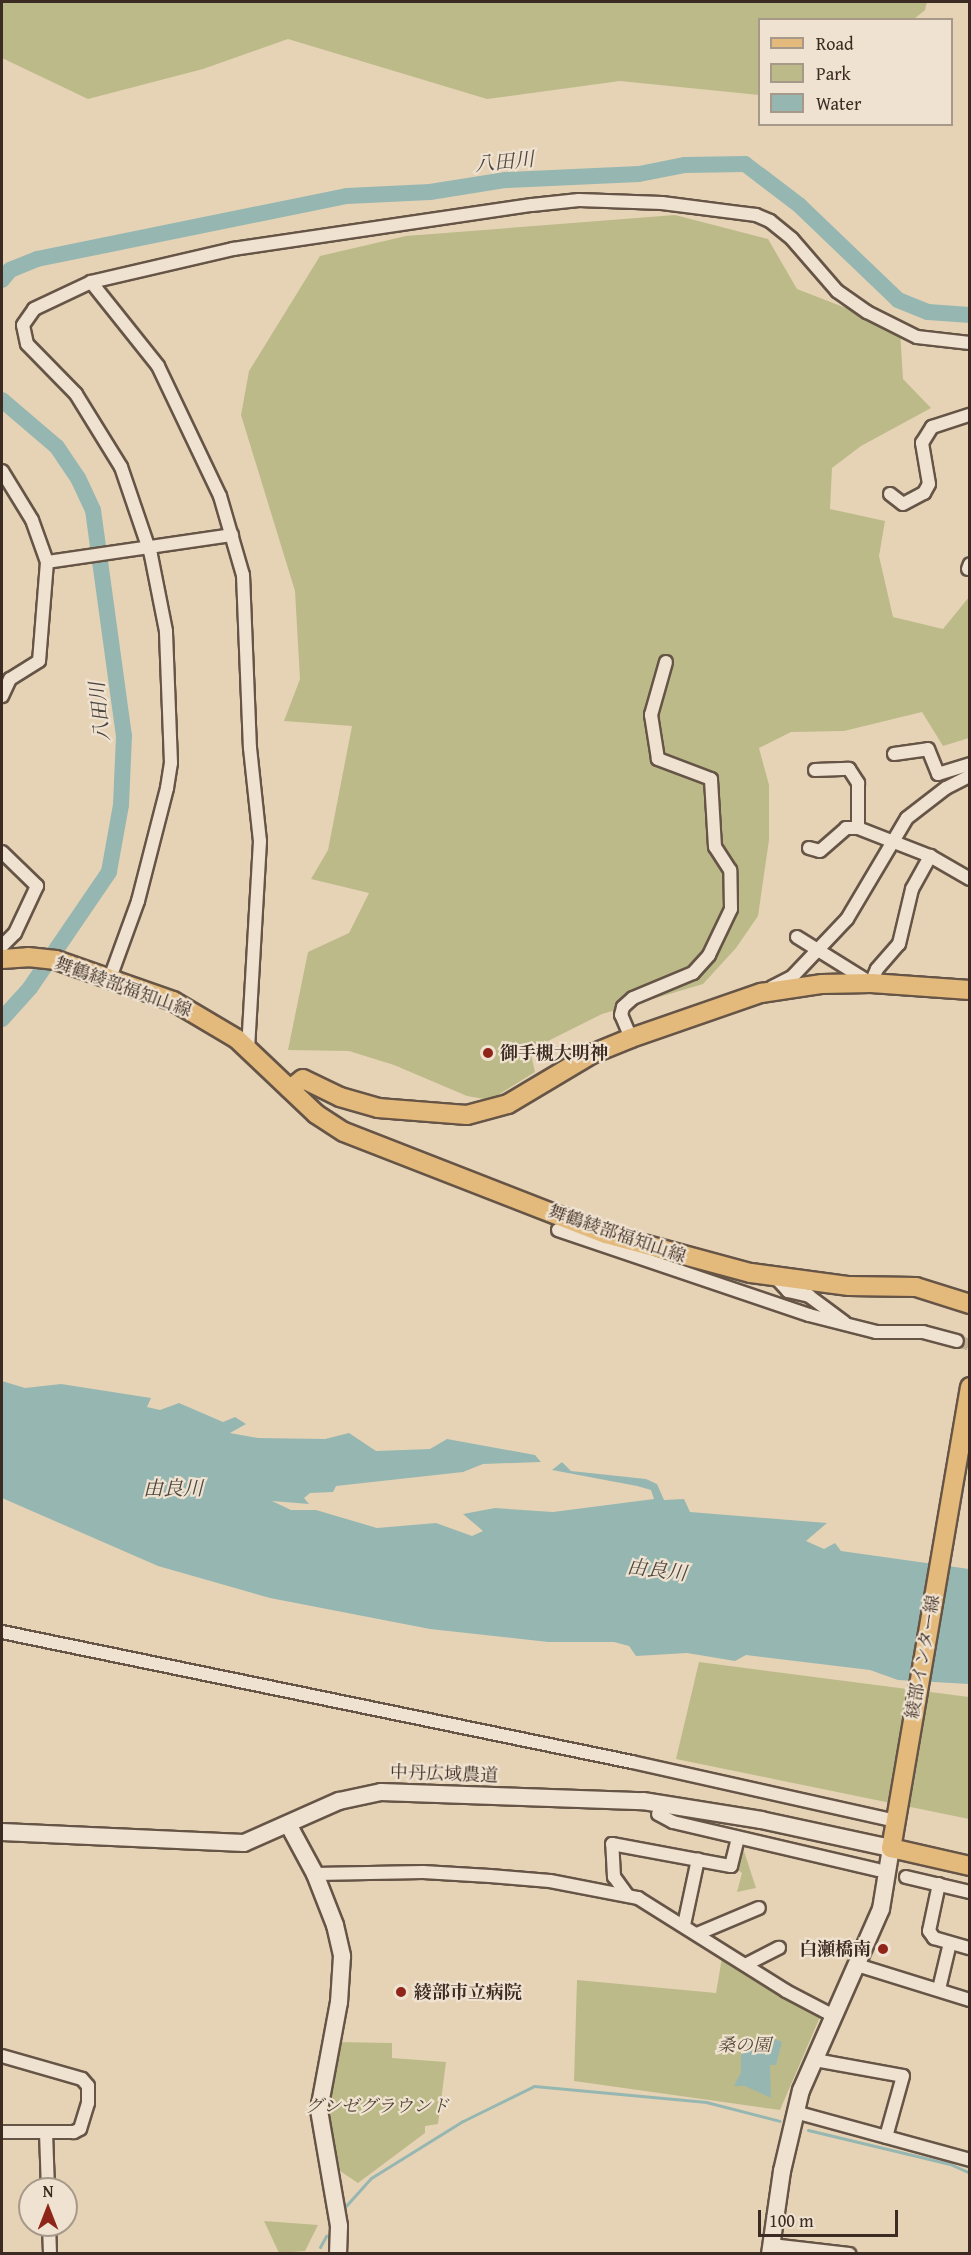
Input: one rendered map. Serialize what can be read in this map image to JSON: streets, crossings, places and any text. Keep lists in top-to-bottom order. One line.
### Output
{"streets":{"main road":["舞鶴綾部福知山線","綾部インター線"],"street":["中丹広域農道"]},"crossings":[["綾部インター線","中丹広域農道"]],"water":["八田川","由良川"],"parks":["桑の園","グンゼグラウンド"],"places":["御手槻大明神","白瀬橋南","綾部市立病院"],"legend":["Road","Park","Water"],"scale_bar":"100 m","north":"top"}
